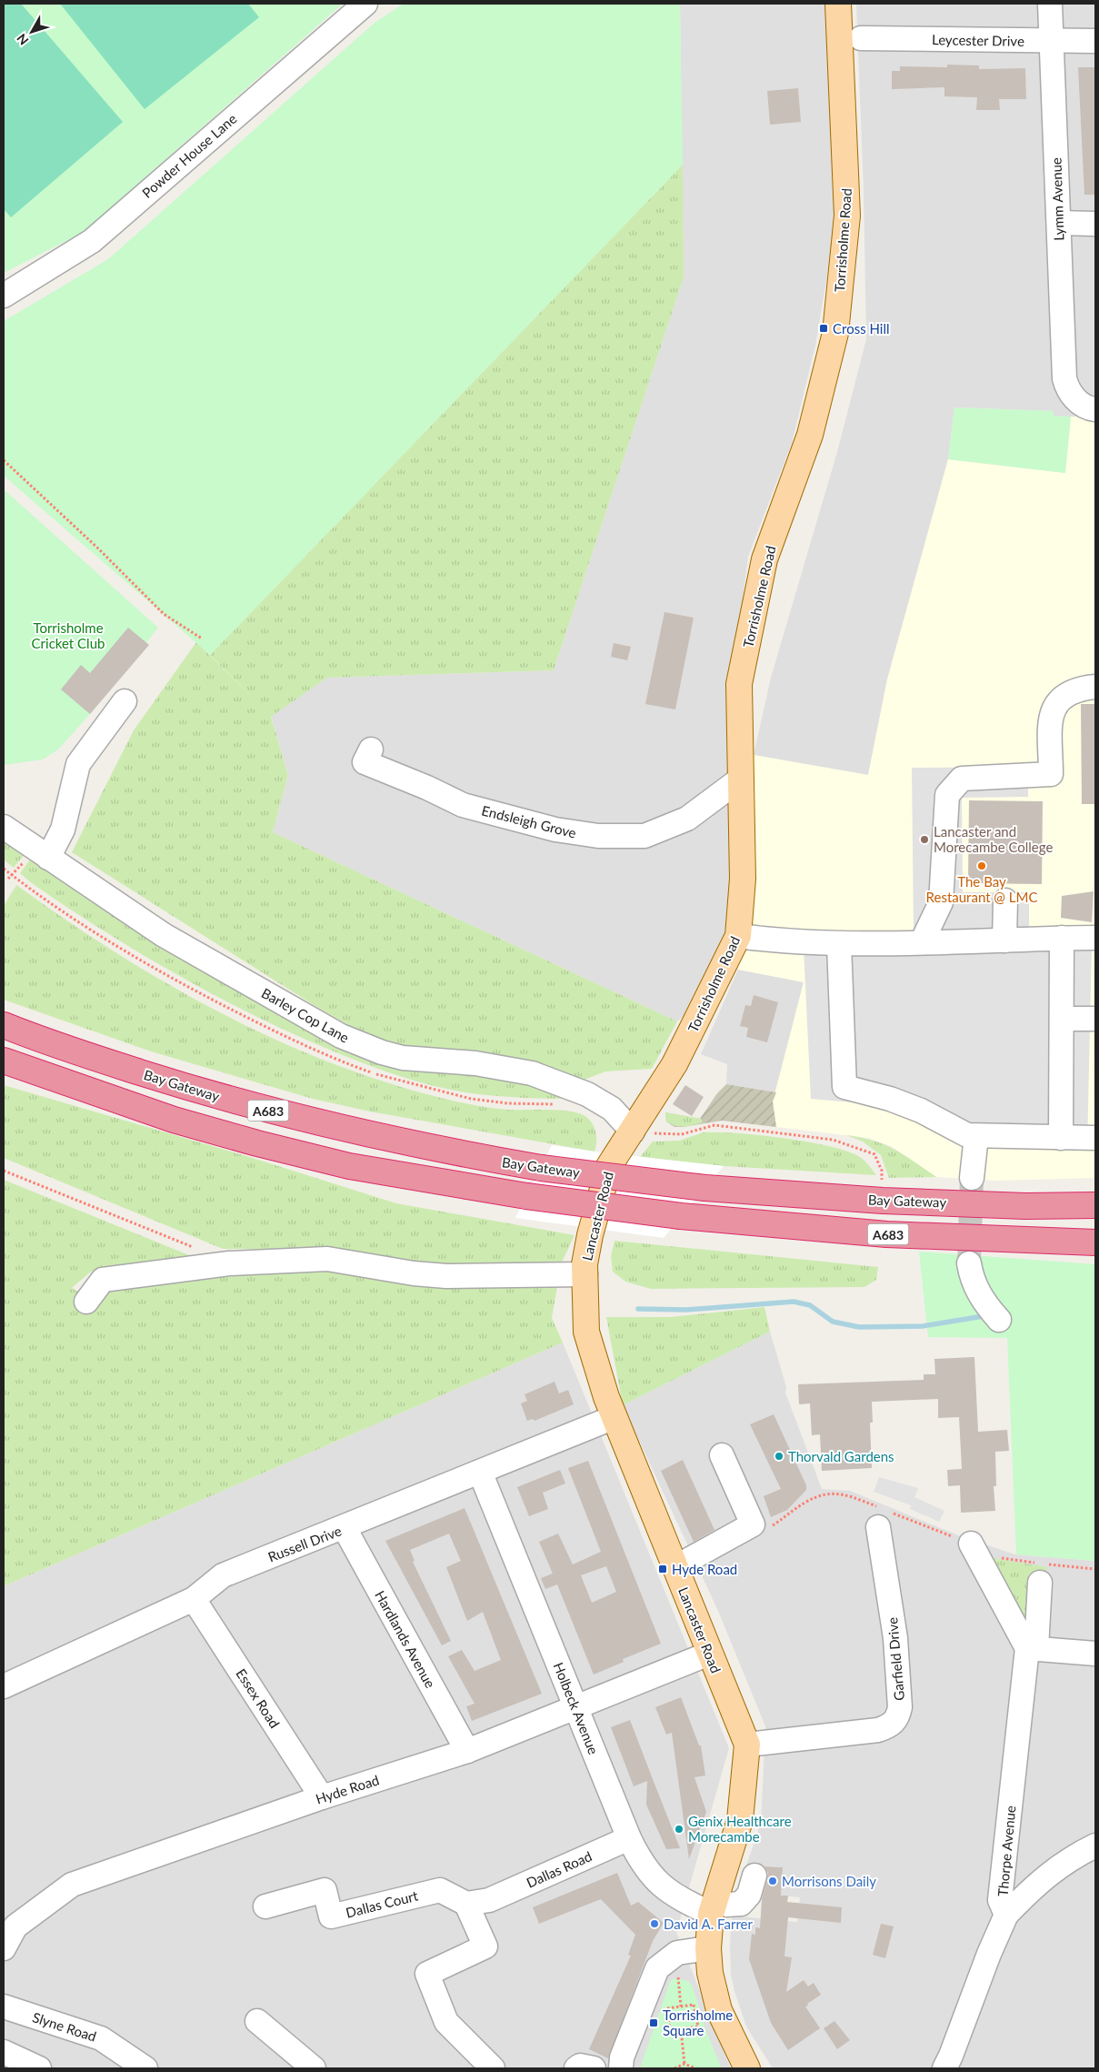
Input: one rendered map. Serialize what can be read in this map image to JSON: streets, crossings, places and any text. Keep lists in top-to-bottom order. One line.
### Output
{"streets":{"highway":["Bay Gateway","A683"],"main road":["Torrisholme Road","Lancaster Road"],"street":["Leycester Drive","Powder House Lane","Lymm Avenue","Endsleigh Grove","Barley Cop Lane","Russell Drive","Hardlands Avenue","Garfield Drive","Essex Road","Holbeck Avenue","Hyde Road","Thorpe Avenue","Dallas Road","Dallas Court","Slyne Road"]},"crossings":[["Leycester Drive","Lymm Avenue"],["Torrisholme Road","Endsleigh Grove"],["Torrisholme Road","Barley Cop Lane"],["Torrisholme Road","Lancaster Road"],["Barley Cop Lane","Lancaster Road"],["Lancaster Road","Russell Drive"],["Lancaster Road","Garfield Drive"],["Lancaster Road","Holbeck Avenue"],["Lancaster Road","Hyde Road"],["Russell Drive","Hardlands Avenue"],["Russell Drive","Essex Road"],["Russell Drive","Holbeck Avenue"],["Hardlands Avenue","Hyde Road"],["Essex Road","Hyde Road"],["Holbeck Avenue","Hyde Road"],["Holbeck Avenue","Dallas Road"],["Dallas Road","Dallas Court"]],"parks":["Torrisholme Cricket Club"],"places":{"transit":["Cross Hill","Hyde Road","Torrisholme Square"],"other":["Lancaster and Morecambe College","The Bay Restaurant @ LMC","Thorvald Gardens","Genix Healthcare Morecambe","Morrisons Daily","David A. Farrer"]},"north":"bottom left"}
